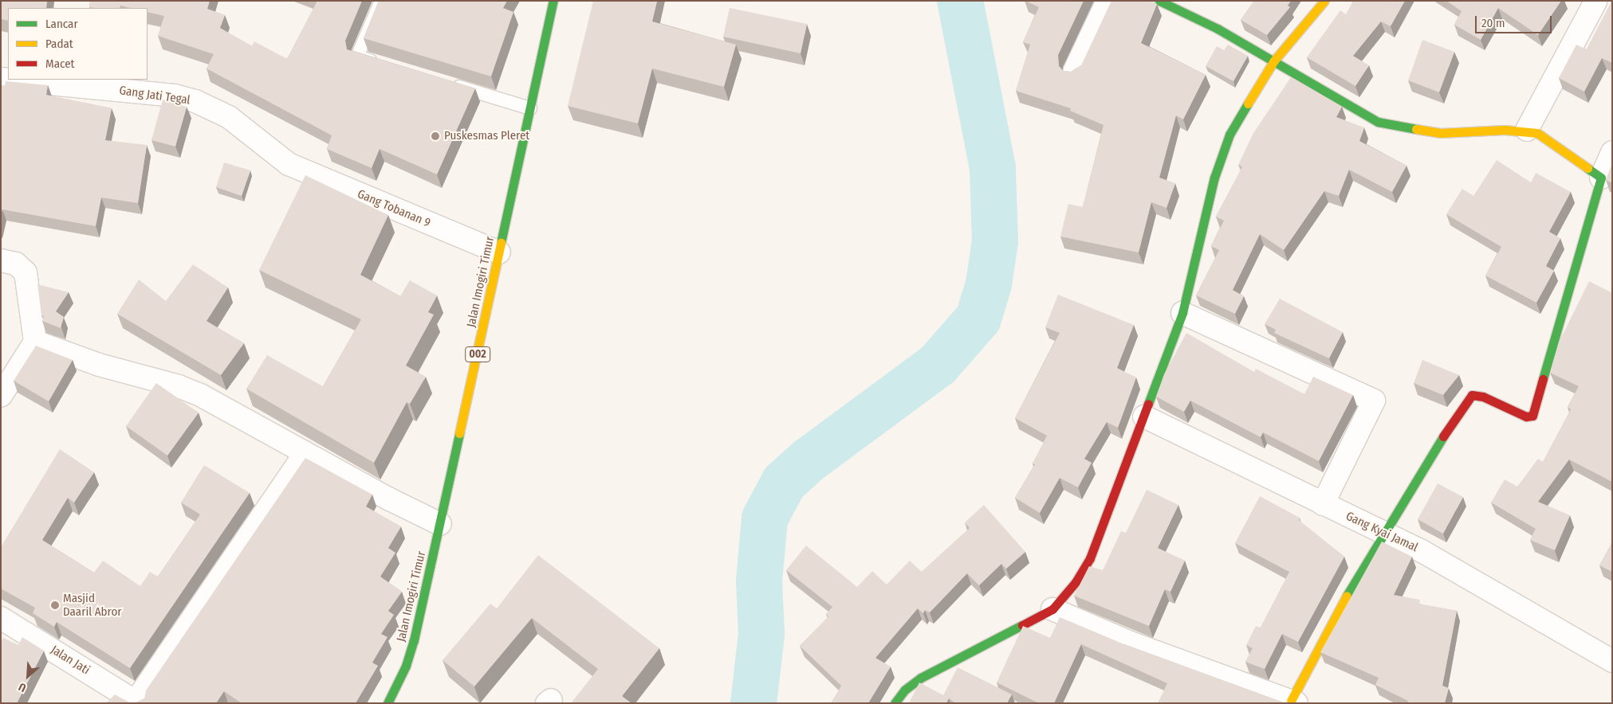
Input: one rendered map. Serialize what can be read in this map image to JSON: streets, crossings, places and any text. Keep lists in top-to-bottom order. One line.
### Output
{"streets":{"street":["Gang Jati Tegal","Gang Tobanan 9","Jalan Imogiri Timur","002","Gang Kyai Jamal","Jalan Jati"]},"crossings":[["Gang Jati Tegal","Gang Tobanan 9"],["Gang Tobanan 9","Jalan Imogiri Timur"]],"places":["Puskesmas Pleret","Masjid Daaril Abror"],"legend":["Lancar","Padat","Macet"],"scale_bar":"20 m","north":"bottom left"}
